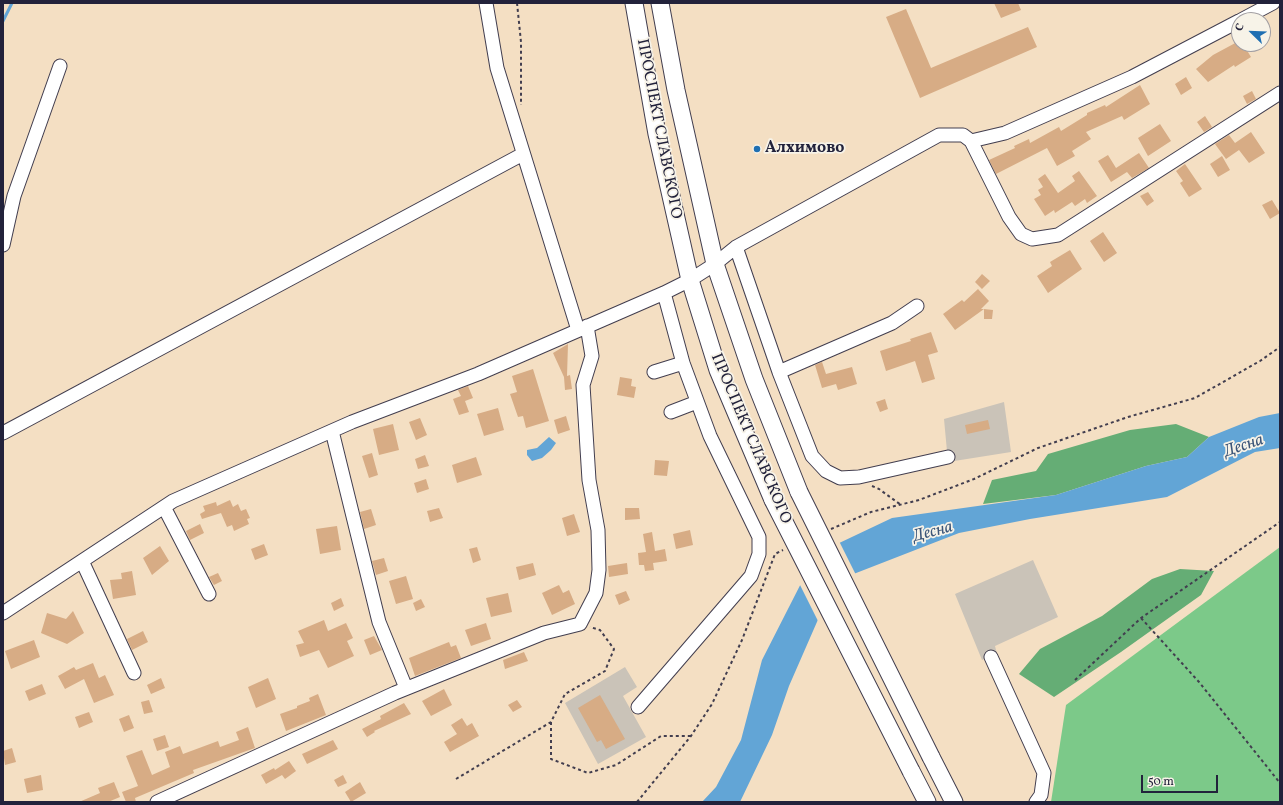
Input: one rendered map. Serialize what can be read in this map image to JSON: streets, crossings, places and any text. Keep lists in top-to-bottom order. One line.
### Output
{"streets":{"main road":["ПРОСПЕКТ СЛАВСКОГО"]},"water":["Десна"],"places":["Алхимово"],"scale_bar":"50 m","north":"top left"}
